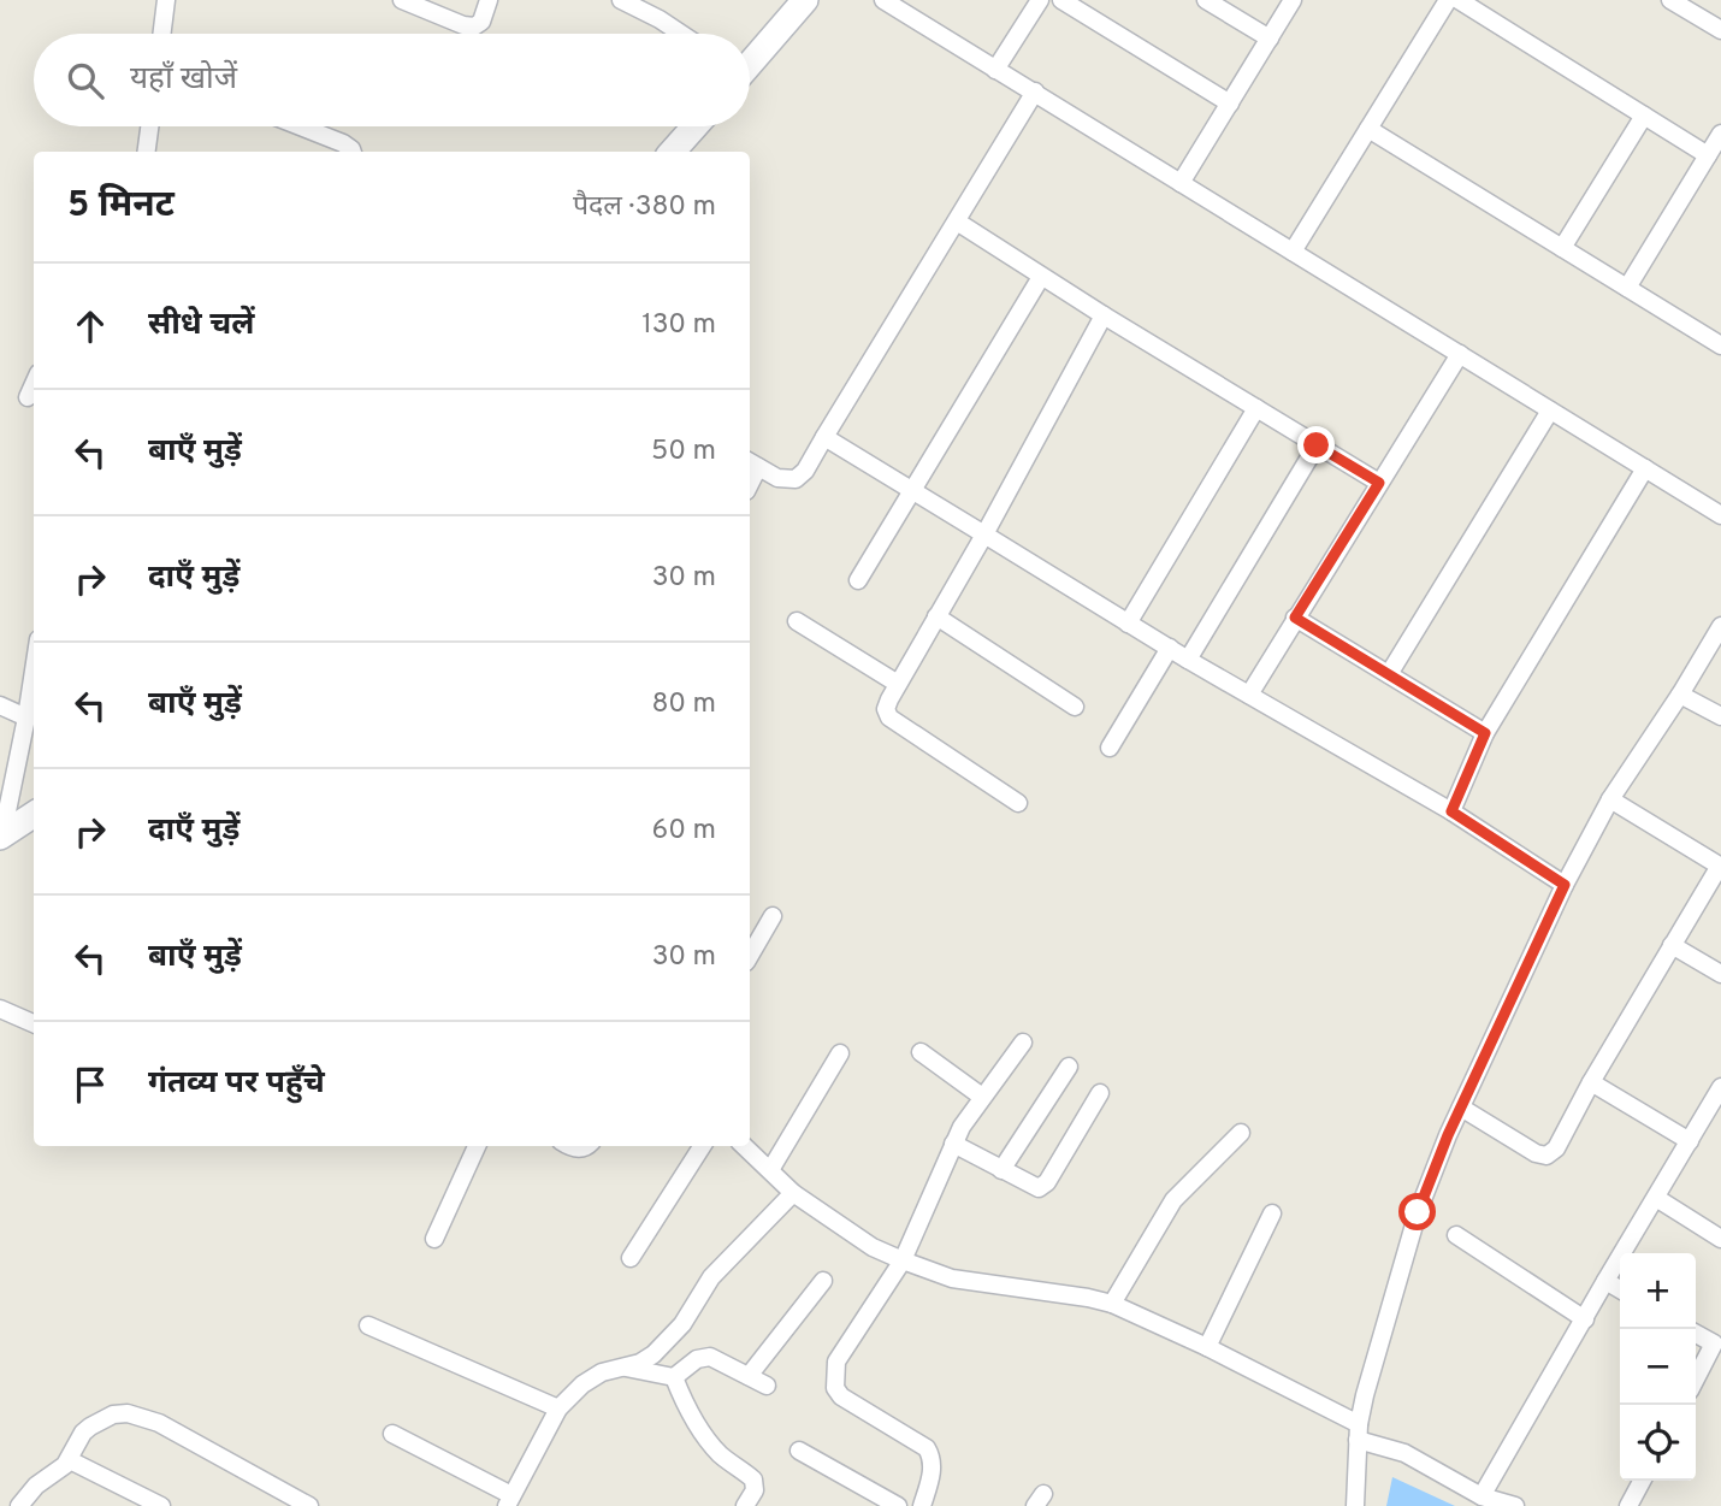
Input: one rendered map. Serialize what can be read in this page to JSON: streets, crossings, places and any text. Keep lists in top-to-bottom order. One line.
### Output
{"page":{"search":"यहाँ खोजें","heading":["5 मिनट","पैदल · 380 m"],"list":[["सीधे चलें","130 m"],["बाएँ मुड़ें","50 m"],["दाएँ मुड़ें","30 m"],["बाएँ मुड़ें","80 m"],["दाएँ मुड़ें","60 m"],["बाएँ मुड़ें","30 m"],"गंतव्य पर पहुँचे"],"map_buttons":["+","−"]}}
